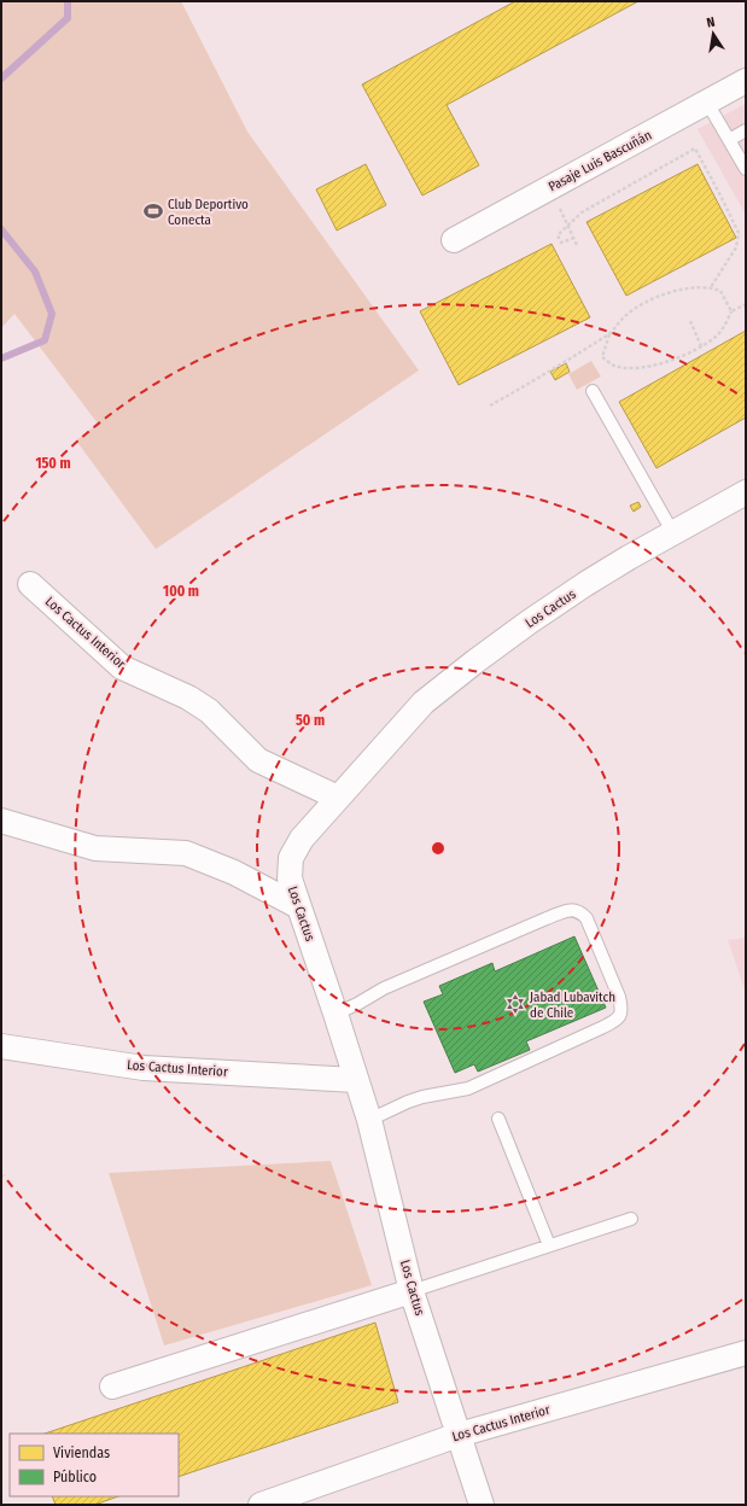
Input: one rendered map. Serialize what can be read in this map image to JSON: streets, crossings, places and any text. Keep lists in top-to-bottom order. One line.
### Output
{"streets":{"street":["Pasaje Luis Bascuñán","Los Cactus","Los Cactus Interior"]},"crossings":[["Los Cactus","Los Cactus Interior"]],"places":{"sports":["Club Deportivo Conecta"],"synagogue":["Jabad Lubavitch de Chile"]},"legend":["Viviendas","Público"],"north":"top","rings":["150 m","100 m","50 m"]}
